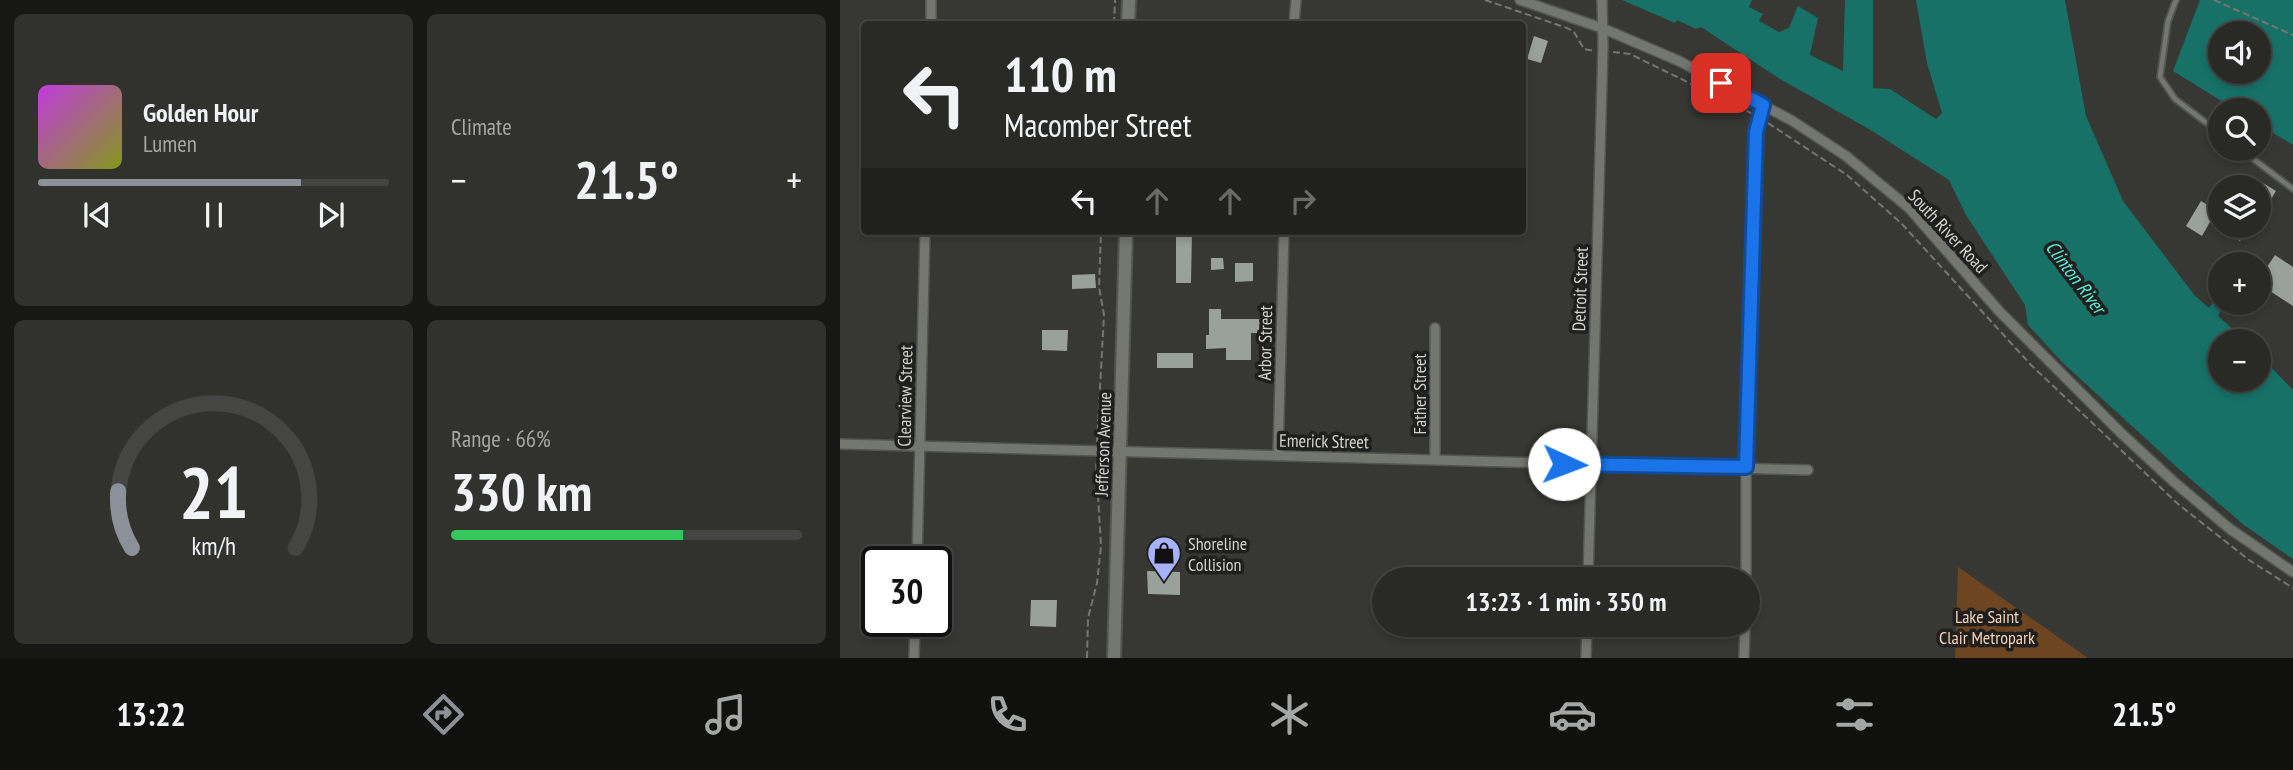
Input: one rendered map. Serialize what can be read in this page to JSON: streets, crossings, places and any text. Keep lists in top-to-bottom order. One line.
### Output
{"streets":{"street":["South River Road","Detroit Street","Arbor Street","Father Street","Clearview Street","Emerick Street","Jefferson Avenue"]},"crossings":[["South River Road","Detroit Street"],["Detroit Street","Emerick Street"],["Arbor Street","Emerick Street"],["Father Street","Emerick Street"],["Clearview Street","Emerick Street"],["Emerick Street","Jefferson Avenue"]],"water":["Clinton River"],"parks":["Lake Saint Clair Metropark"],"places":{"shop":["Shoreline Collision"]},"page":{"tile":["Climate",["Range · 66%","330 km"]],"map_buttons":["+","−"],"turn":["110 m","Macomber Street"],"song":["Golden Hour","Lumen"],"heat":["−","21.5°","+"],"limit":"30","trip":"13:23 · 1 min · 350 m","tabs":["13:22","21.5°"],"gauge":["21","km/h"]}}
